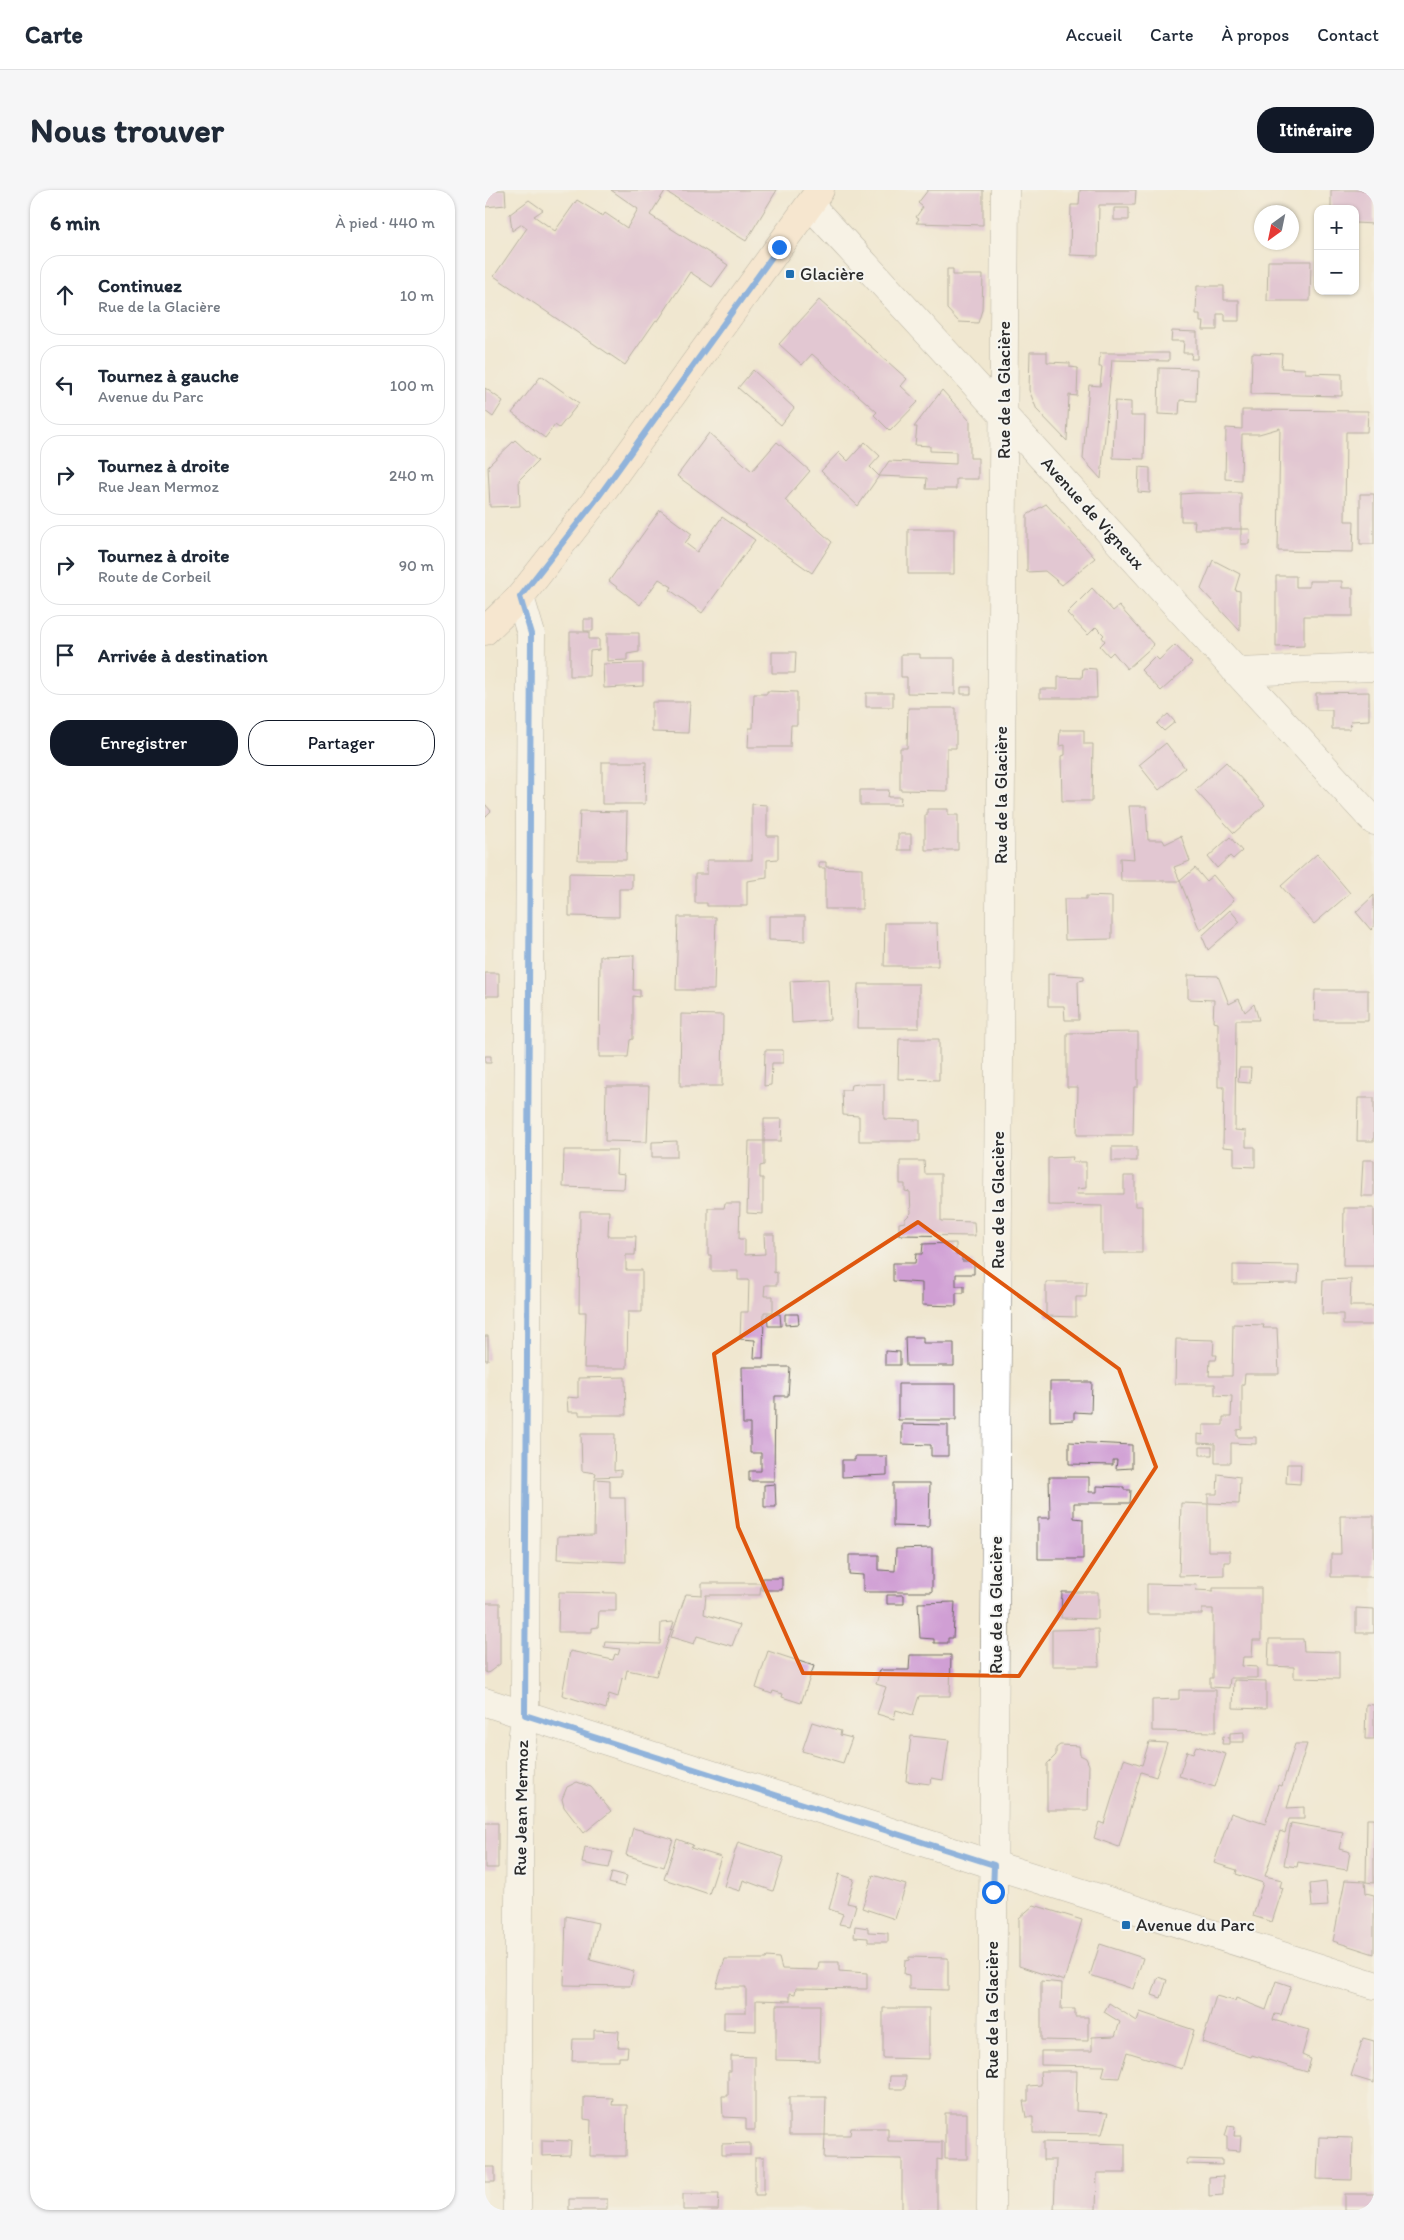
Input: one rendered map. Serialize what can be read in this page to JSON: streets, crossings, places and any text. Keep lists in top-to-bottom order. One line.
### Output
{"streets":{"street":["Rue de la Glacière","Avenue de Vigneux","Rue Jean Mermoz"]},"crossings":[["Rue de la Glacière","Avenue de Vigneux"]],"places":{"transit":["Glacière","Avenue du Parc"]},"north":"bottom left","page":{"header":"Carte","nav":["Accueil","Carte","À propos","Contact"],"buttons":["Itinéraire",["Enregistrer","Partager"]],"title":"Nous trouver","heading":["6 min","À pied · 440 m"],"map_buttons":["+","−"],"list":[["Continuez","Rue de la Glacière","10 m"],["Tournez à gauche","Avenue du Parc","100 m"],["Tournez à droite","Rue Jean Mermoz","240 m"],["Tournez à droite","Route de Corbeil","90 m"],"Arrivée à destination"]}}
